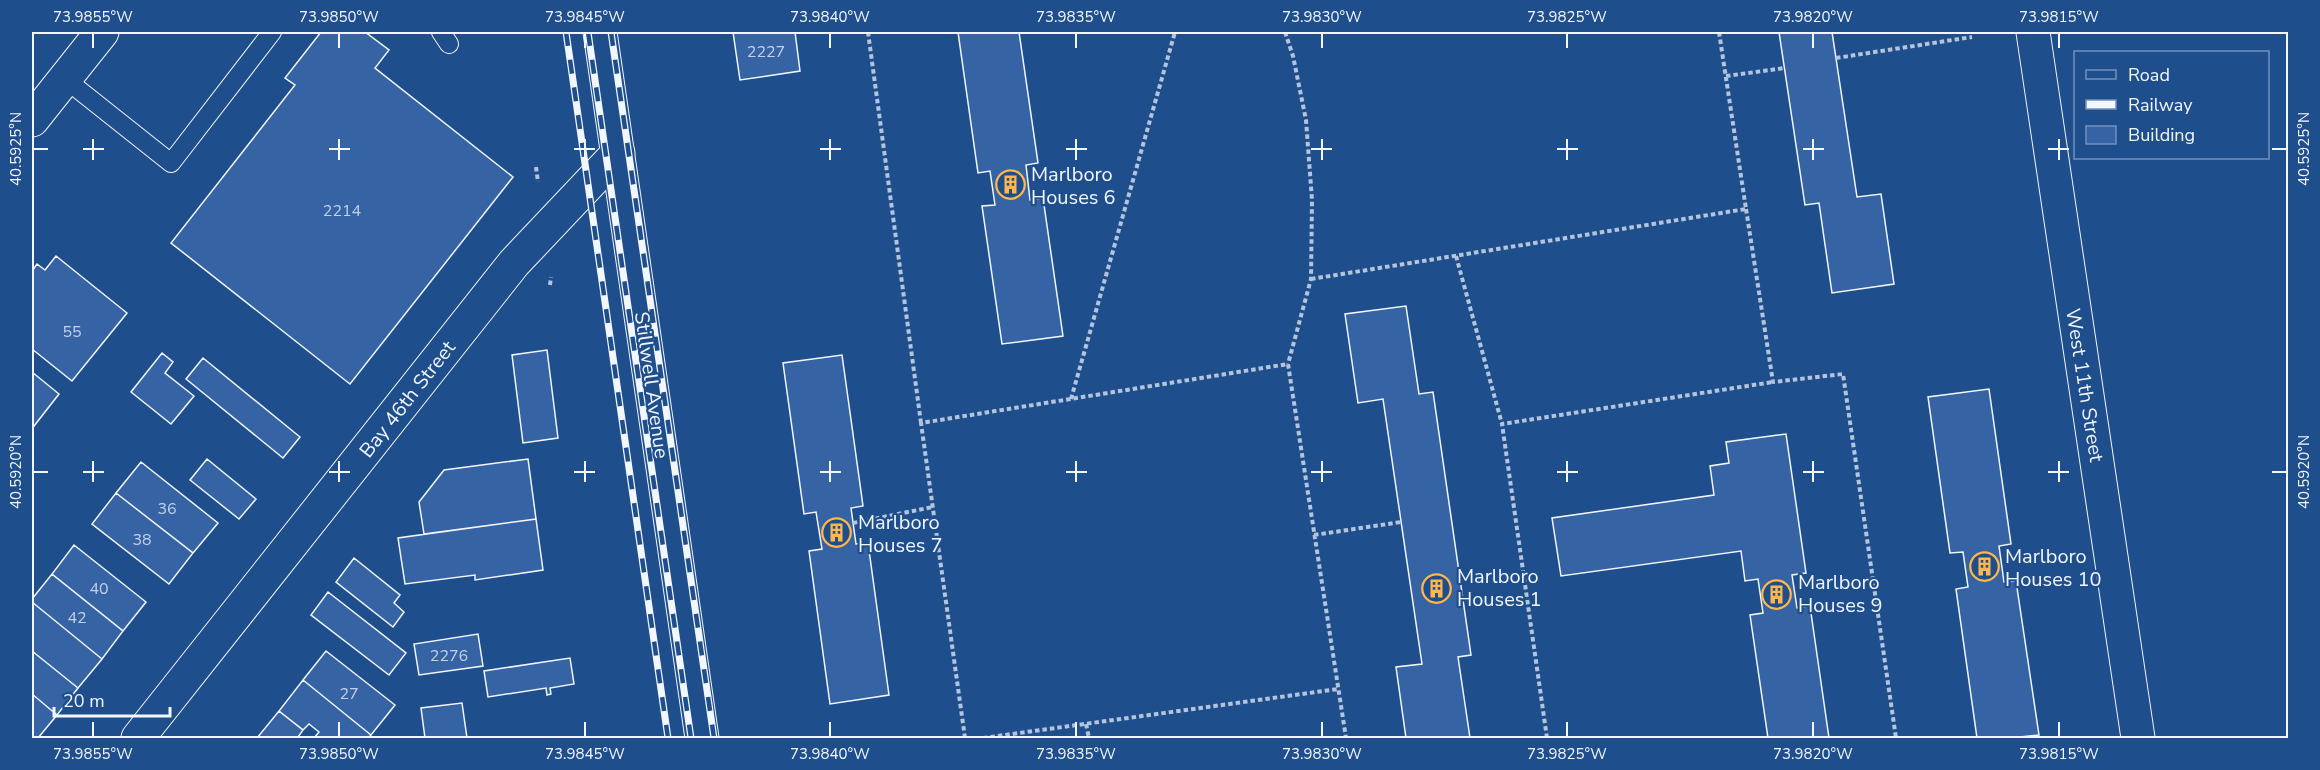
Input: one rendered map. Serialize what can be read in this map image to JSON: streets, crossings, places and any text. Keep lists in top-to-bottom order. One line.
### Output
{"streets":{"street":["Stillwell Avenue","West 11th Street","Bay 46th Street"]},"crossings":[["Stillwell Avenue","Bay 46th Street"]],"places":{"building":["Marlboro Houses 6","Marlboro Houses 7","Marlboro Houses 10","Marlboro Houses 1","Marlboro Houses 9"]},"house_numbers":["2227","2214","55","36","38","40","42","2276","27"],"legend":["Road","Railway","Building"],"scale_bar":"20 m","coordinates":["73.9855°W","73.9850°W","73.9845°W","73.9840°W","73.9835°W","73.9830°W","73.9825°W","73.9820°W","73.9815°W","40.5925°N","40.5920°N"]}
